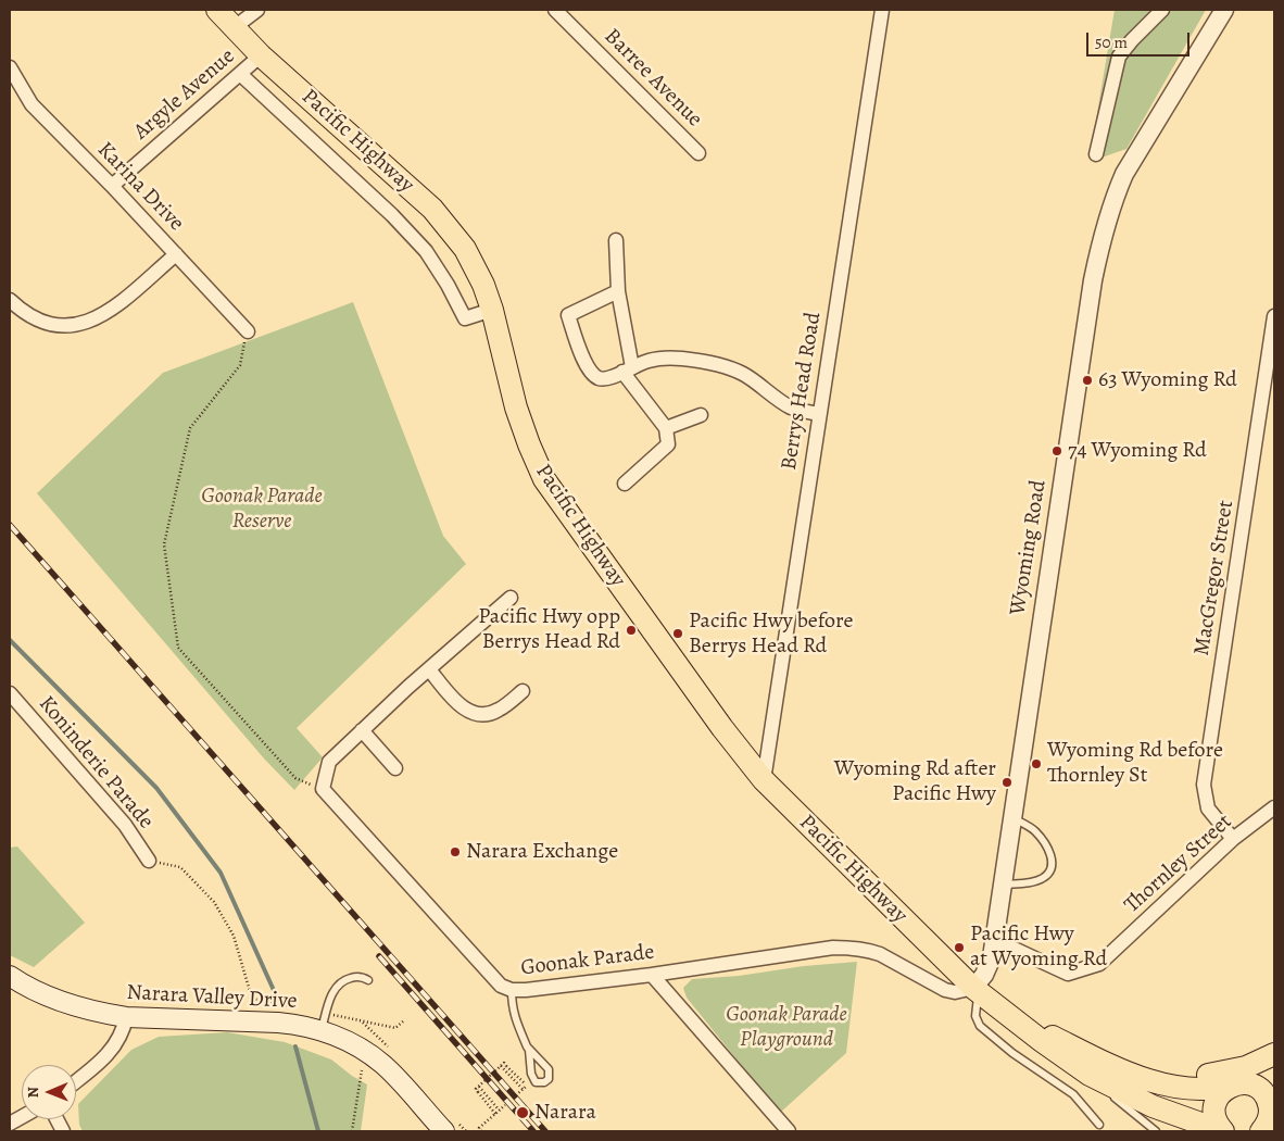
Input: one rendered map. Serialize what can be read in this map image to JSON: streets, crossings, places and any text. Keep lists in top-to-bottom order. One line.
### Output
{"streets":{"main road":["Pacific Highway","Narara Valley Drive"],"street":["Barree Avenue","Argyle Avenue","Karina Drive","Berrys Head Road","Wyoming Road","MacGregor Street","Koninderie Parade","Thornley Street","Goonak Parade"]},"crossings":[["Argyle Avenue","Pacific Highway"],["Argyle Avenue","Karina Drive"],["Pacific Highway","Berrys Head Road"],["Pacific Highway","Wyoming Road"],["Pacific Highway","Goonak Parade"],["Wyoming Road","Thornley Street"],["Wyoming Road","Goonak Parade"],["MacGregor Street","Thornley Street"]],"parks":["Goonak Parade Reserve","Goonak Parade Playground"],"places":["63 Wyoming Rd","74 Wyoming Rd","Pacific Hwy opp Berrys Head Rd","Pacific Hwy before Berrys Head Rd","Wyoming Rd before Thornley St","Wyoming Rd after Pacific Hwy","Narara Exchange","Pacific Hwy at Wyoming Rd","Narara"],"scale_bar":"50 m","north":"left"}
